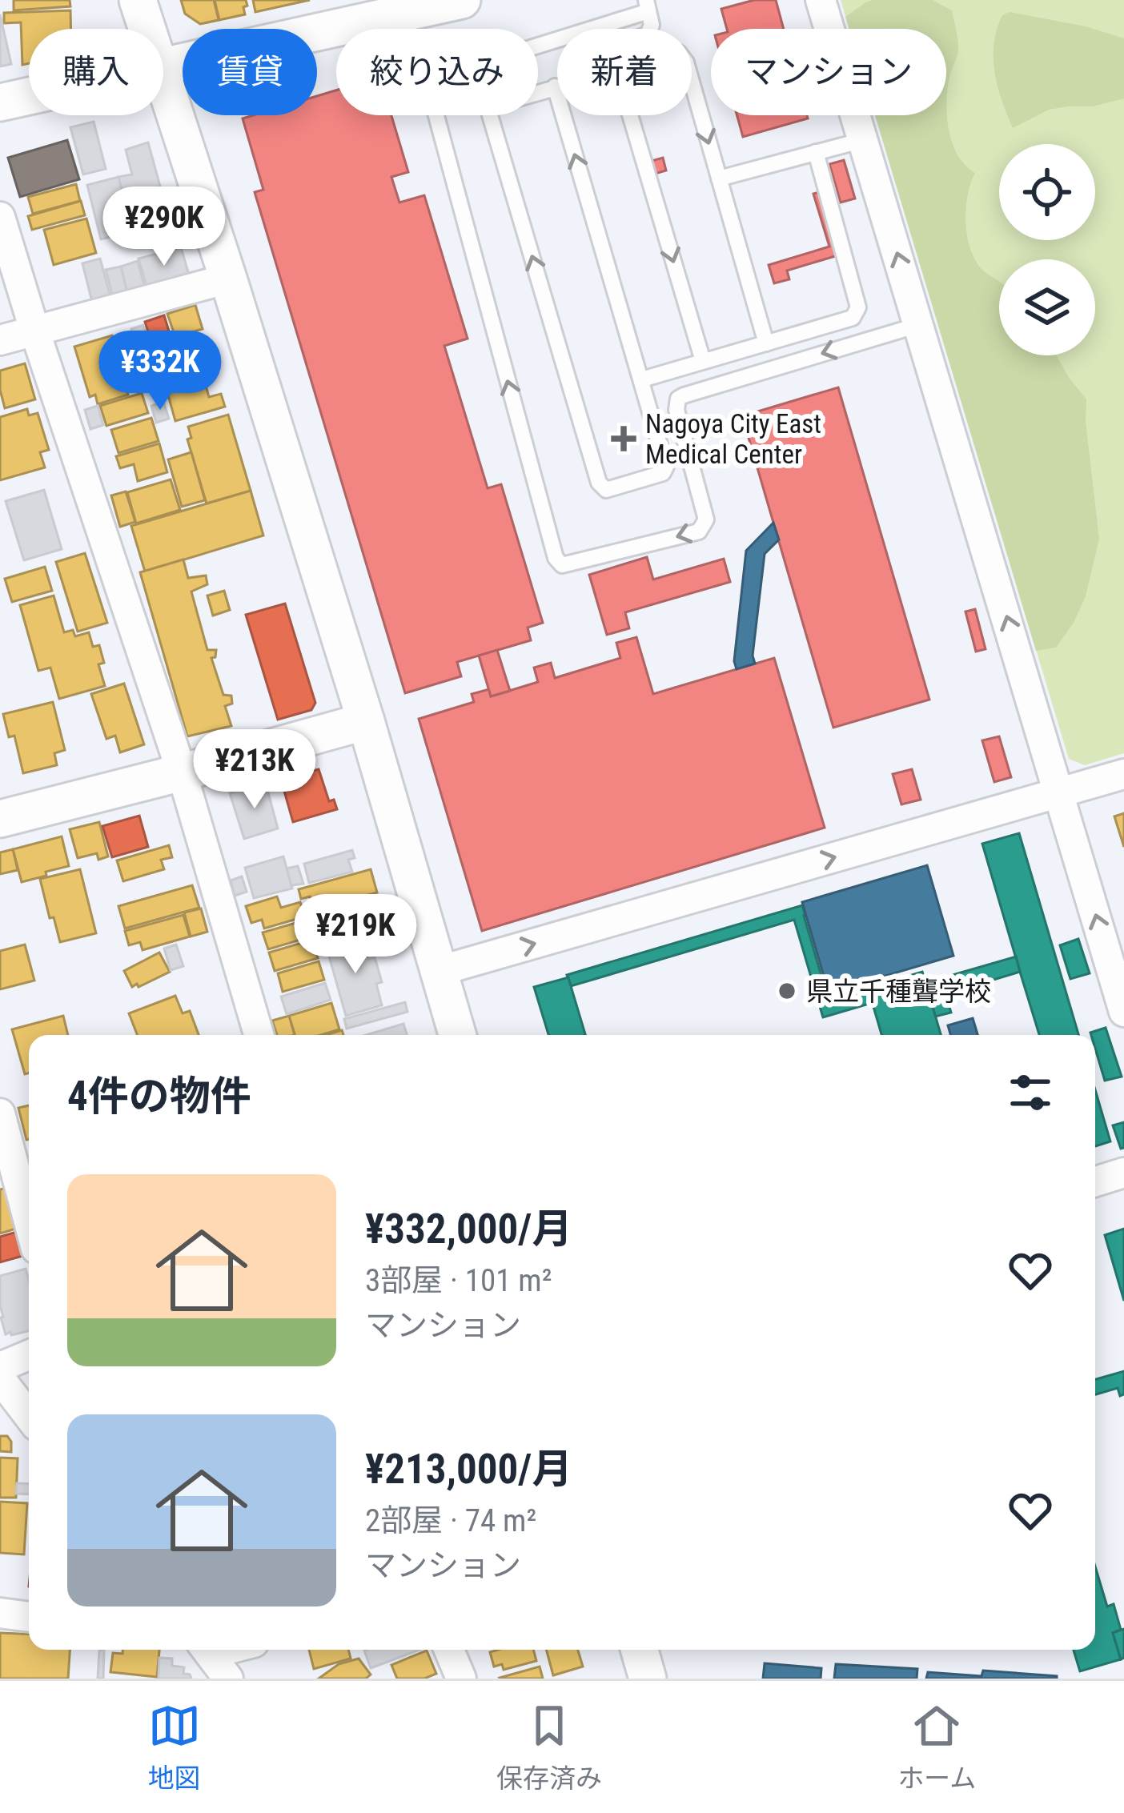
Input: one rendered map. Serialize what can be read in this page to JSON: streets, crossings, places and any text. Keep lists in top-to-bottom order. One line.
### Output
{"places":{"health":["Nagoya City East Medical Center"],"other":["県立千種聾学校"]},"page":{"chip":["購入","賃貸","絞り込み","新着","マンション"],"price":["¥290K","¥332K","¥213K","¥219K"],"heading":"4件の物件","list":[{"name":"¥332,000/月","note":"3部屋 · 101 m² · マンション"},{"name":"¥213,000/月","note":"2部屋 · 74 m² · マンション"}],"tabs":["地図","保存済み","ホーム"]}}
